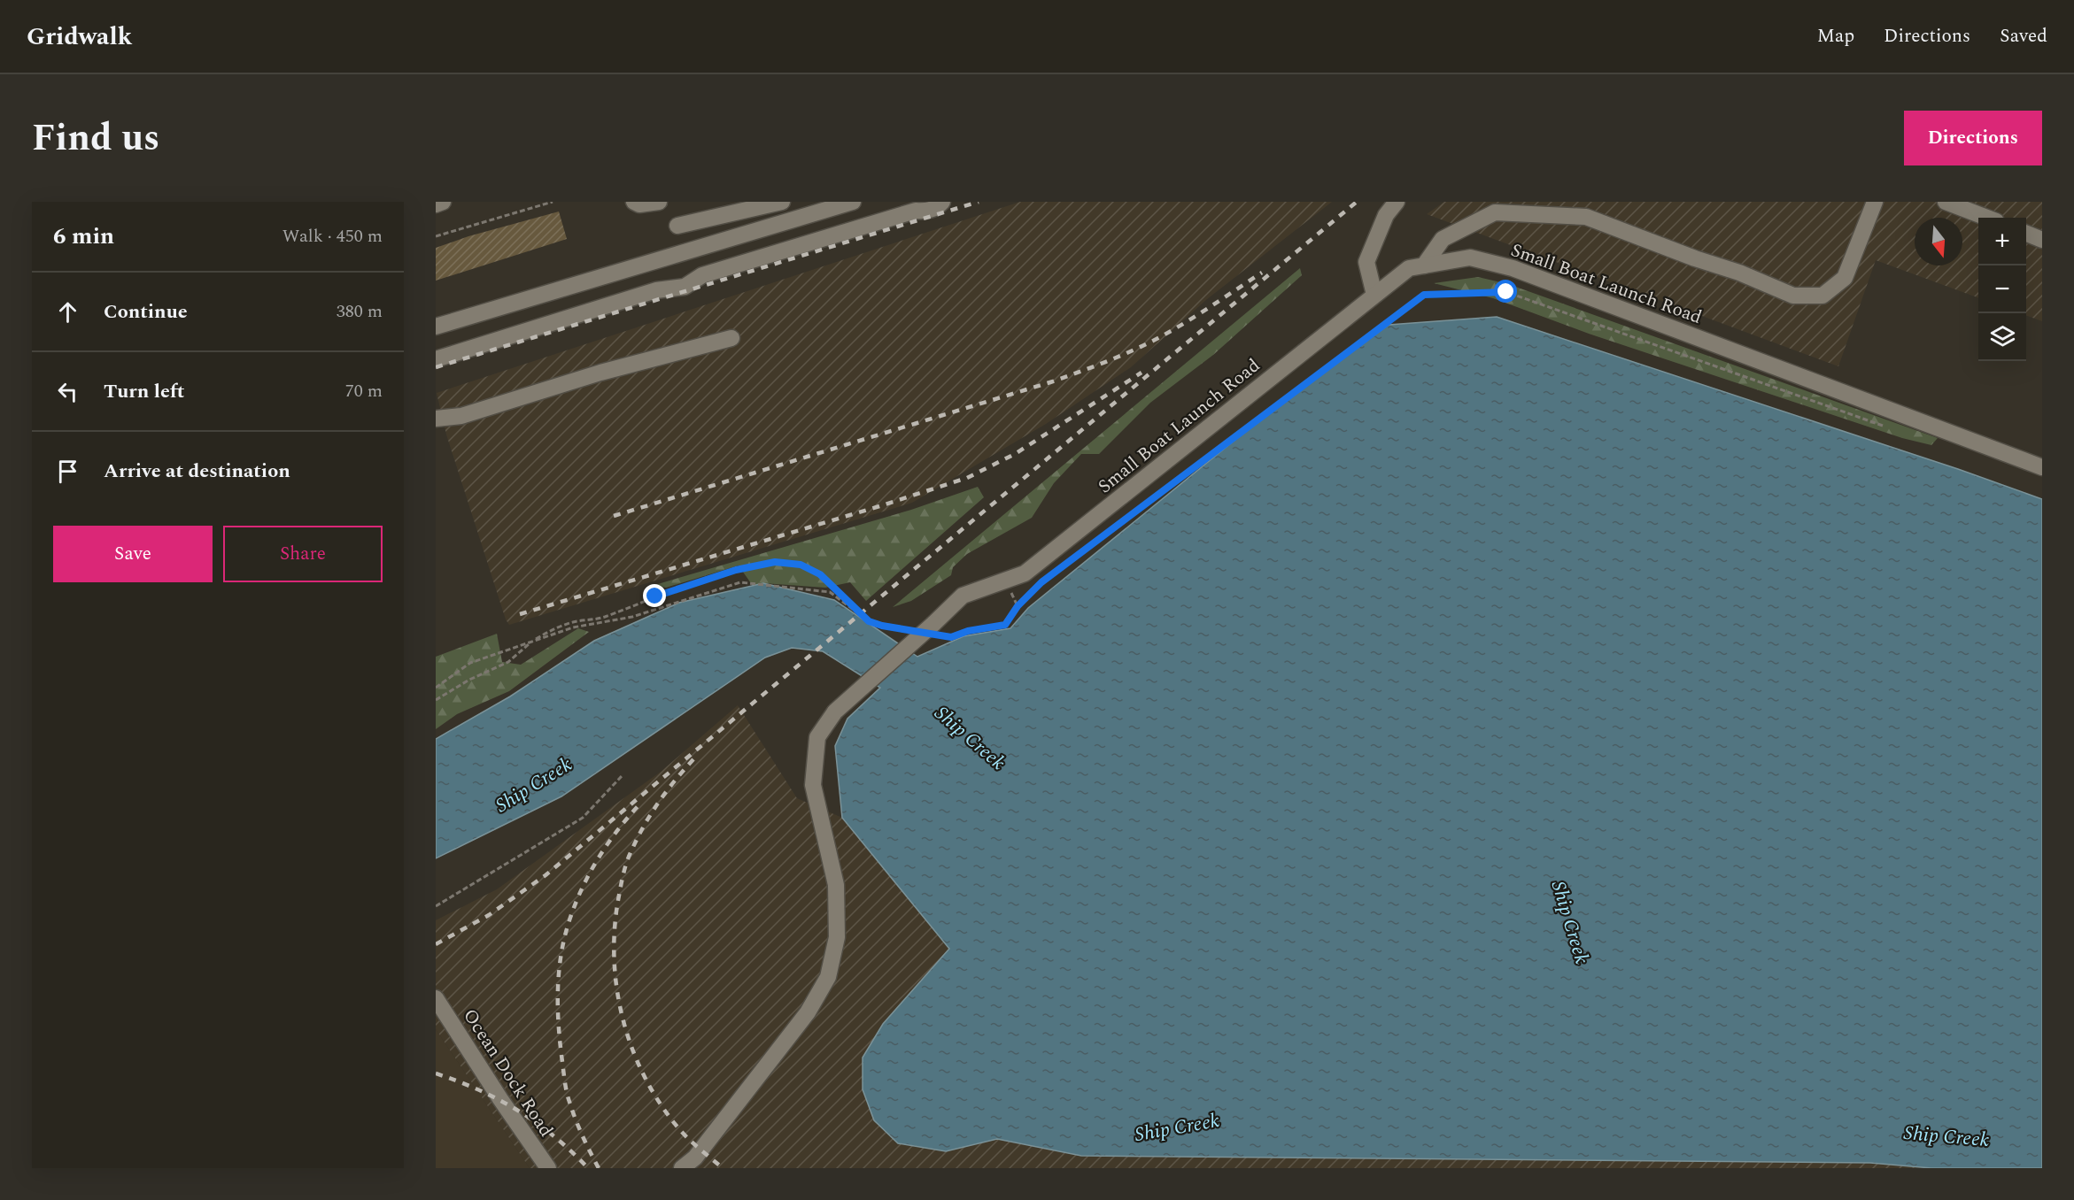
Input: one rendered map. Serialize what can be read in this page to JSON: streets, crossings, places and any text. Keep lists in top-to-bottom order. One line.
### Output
{"streets":{"street":["Small Boat Launch Road","Ocean Dock Road"]},"water":["Ship Creek"],"north":"bottom","page":{"header":"Gridwalk","nav":["Map","Directions","Saved"],"title":"Find us","buttons":["Directions",["Save","Share"]],"heading":["6 min","Walk · 450 m"],"map_buttons":["+","−"],"list":[["Continue","380 m"],["Turn left","70 m"],"Arrive at destination"]}}
